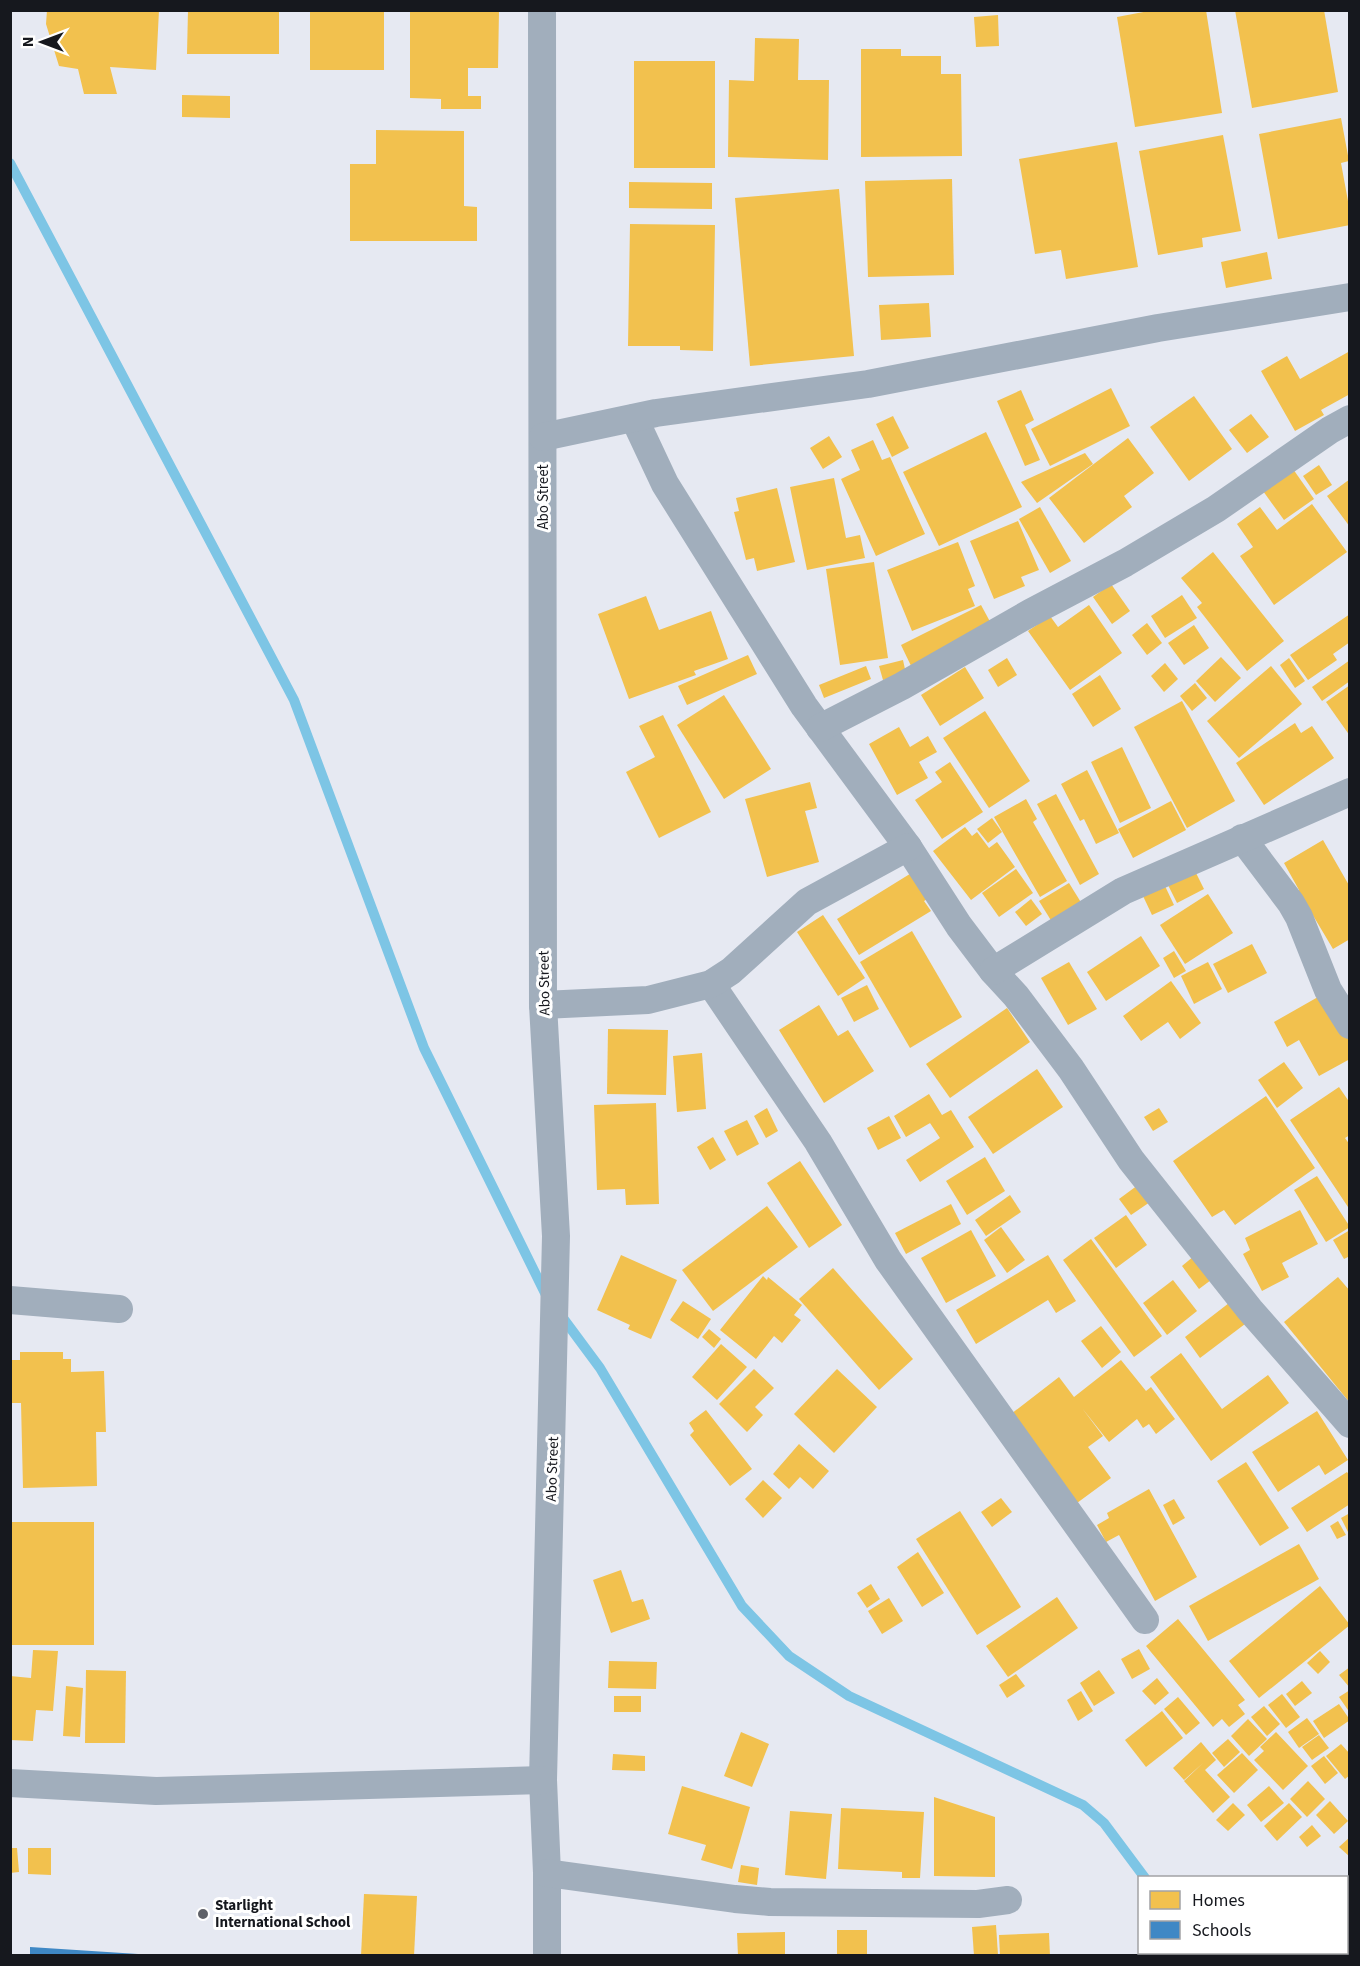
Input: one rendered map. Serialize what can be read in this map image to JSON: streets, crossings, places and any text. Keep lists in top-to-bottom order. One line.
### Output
{"streets":{"street":["Abo Street"]},"places":["Starlight International School"],"legend":["Homes","Schools"],"north":"left"}
